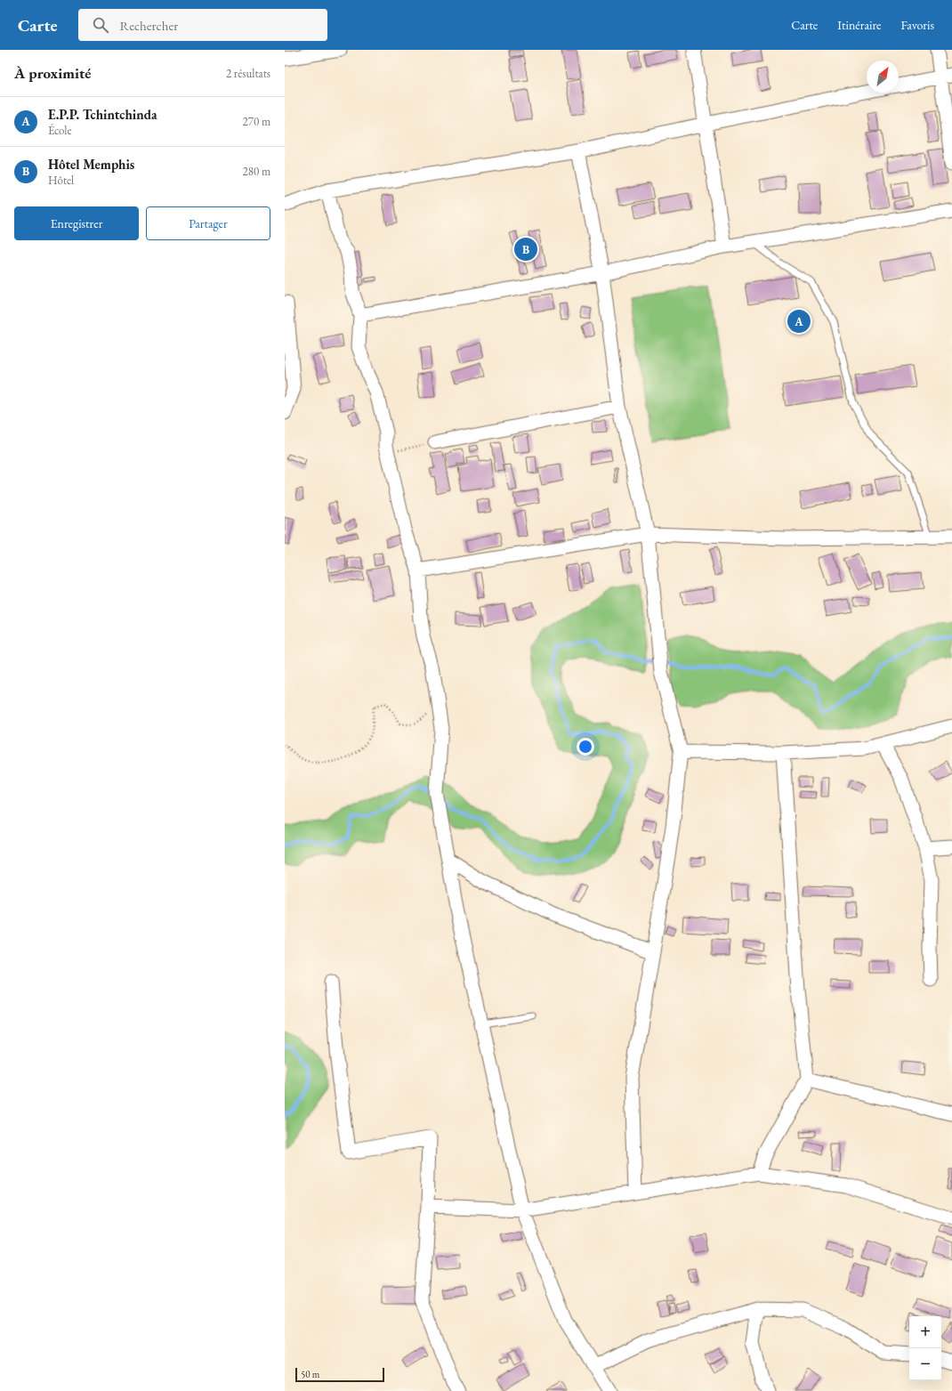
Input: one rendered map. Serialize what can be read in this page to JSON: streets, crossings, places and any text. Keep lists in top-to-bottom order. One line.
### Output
{"scale_bar":"50 m","north":"top right","page":{"header":"Carte","search":"Rechercher","nav":["Carte","Itinéraire","Favoris"],"heading":["À proximité","2 résultats"],"list":[{"mark":"A","name":"E.P.P. Tchintchinda","note":"École","value":"270 m"},{"mark":"B","name":"Hôtel Memphis","note":"Hôtel","value":"280 m"}],"buttons":["Enregistrer","Partager"],"pins":["B","A"],"map_buttons":["+","−"],"scale":"50 m"}}
